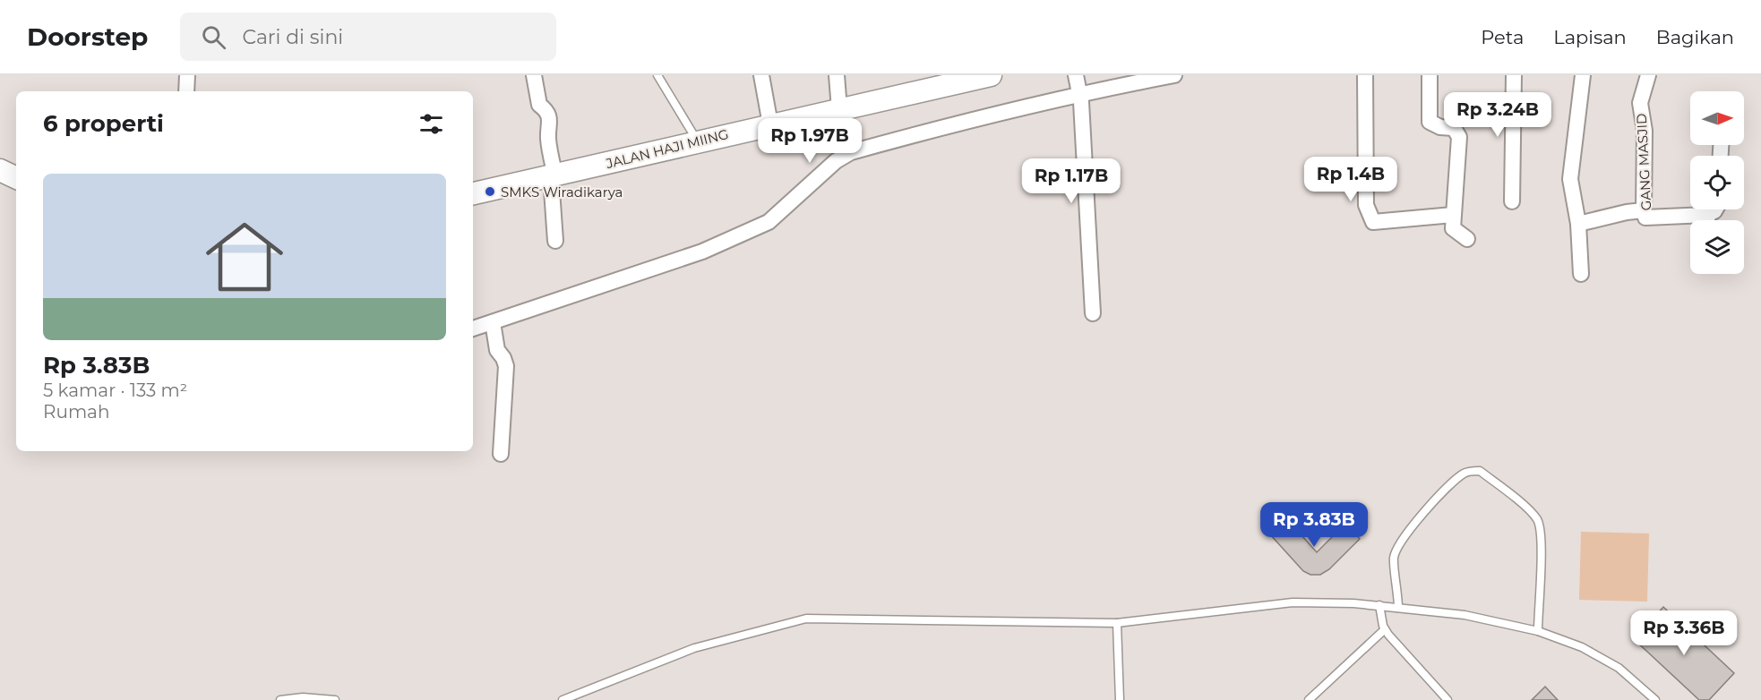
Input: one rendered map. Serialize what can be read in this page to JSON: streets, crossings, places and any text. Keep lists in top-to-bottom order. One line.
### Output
{"streets":{"main road":["JALAN HAJI MIING"],"street":["GANG MASJID"]},"places":["SMKS Wiradikarya"],"north":"right","page":{"header":"Doorstep","search":"Cari di sini","nav":["Peta","Lapisan","Bagikan"],"heading":"6 properti","price":["Rp 3.24B","Rp 1.97B","Rp 1.4B","Rp 1.17B","Rp 3.83B","Rp 3.36B"],"list":[{"name":"Rp 3.83B","note":"5 kamar · 133 m² · Rumah"}]}}
